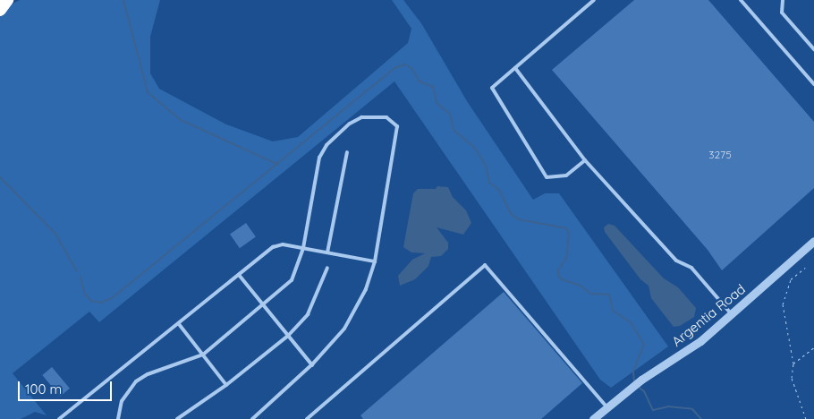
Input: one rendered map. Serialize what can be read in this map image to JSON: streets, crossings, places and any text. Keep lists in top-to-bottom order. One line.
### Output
{"streets":{"street":["Argentia Road"]},"house_numbers":["3275"],"scale_bar":"100 m"}
